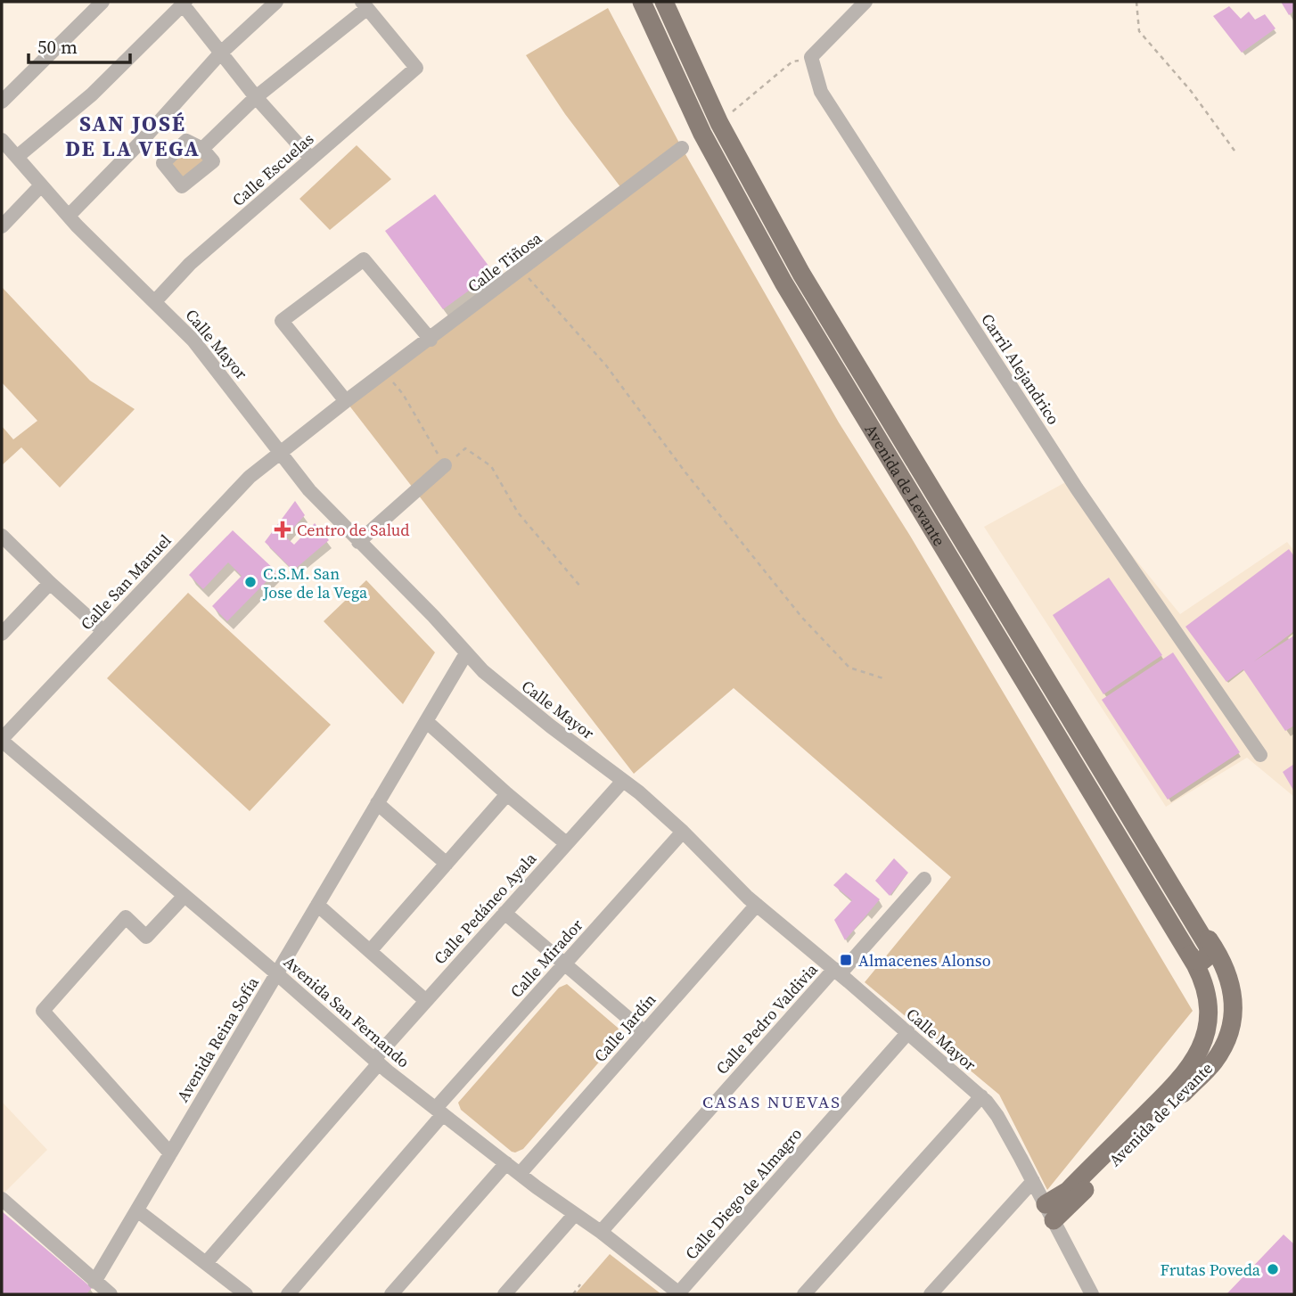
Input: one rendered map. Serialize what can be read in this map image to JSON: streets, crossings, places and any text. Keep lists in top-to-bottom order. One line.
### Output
{"streets":{"main road":["Avenida de Levante"],"street":["Calle Escuelas","Calle Tiñosa","Calle Mayor","Carril Alejandrico","Calle San Manuel","Calle Pedáneo Ayala","Calle Mirador","Avenida San Fernando","Calle Pedro Valdivia","Calle Jardín","Avenida Reina Sofía","Calle Diego de Almagro"]},"crossings":[["Calle Escuelas","Calle Mayor"],["Calle Tiñosa","Calle San Manuel"],["Calle Mayor","Avenida de Levante"],["Calle Mayor","Calle San Manuel"],["Calle Mayor","Calle Pedáneo Ayala"],["Calle Mayor","Calle Mirador"],["Calle Mayor","Calle Pedro Valdivia"],["Calle Mayor","Calle Jardín"],["Calle Mayor","Avenida Reina Sofía"],["Calle Mayor","Calle Diego de Almagro"],["Calle San Manuel","Avenida San Fernando"],["Calle Pedáneo Ayala","Avenida San Fernando"],["Calle Mirador","Avenida San Fernando"],["Avenida San Fernando","Calle Pedro Valdivia"],["Avenida San Fernando","Calle Jardín"],["Avenida San Fernando","Avenida Reina Sofía"],["Avenida San Fernando","Calle Diego de Almagro"]],"districts":["SAN JOSÉ DE LA VEGA","CASAS NUEVAS"],"places":{"health":["Centro de Salud"],"other":["C.S.M. San Jose de la Vega","Frutas Poveda"],"transit":["Almacenes Alonso"]},"scale_bar":"50 m"}
